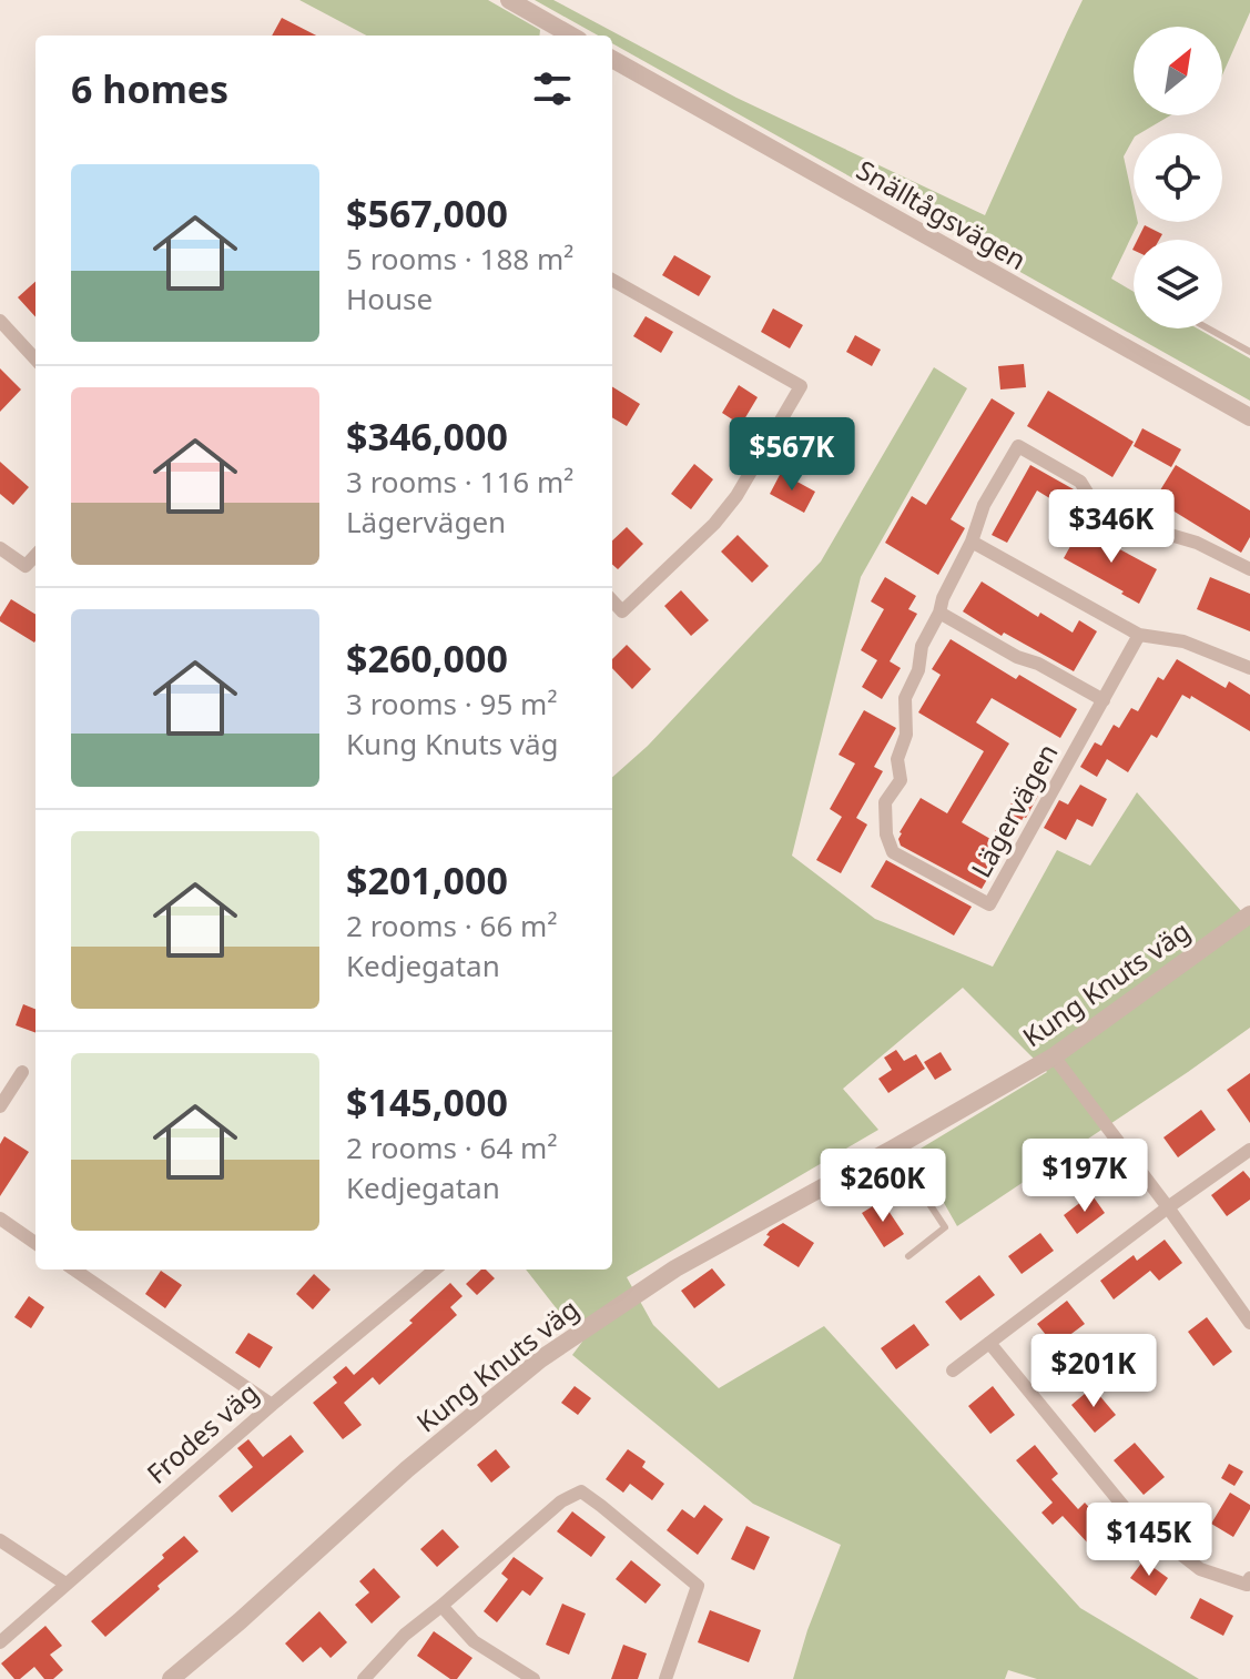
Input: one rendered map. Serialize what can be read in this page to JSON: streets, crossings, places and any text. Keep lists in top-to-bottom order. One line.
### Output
{"streets":{"street":["Snälltågsvägen","Lägervägen","Kung Knuts väg","Frodes väg"]},"north":"top right","page":{"heading":"6 homes","list":[{"name":"$567,000","note":"5 rooms · 188 m² · House"},{"name":"$346,000","note":"3 rooms · 116 m² · Lägervägen"},{"name":"$260,000","note":"3 rooms · 95 m² · Kung Knuts väg"},{"name":"$201,000","note":"2 rooms · 66 m² · Kedjegatan"},{"name":"$145,000","note":"2 rooms · 64 m² · Kedjegatan"}],"price":["$567K","$346K","$197K","$260K","$201K","$145K"]}}
